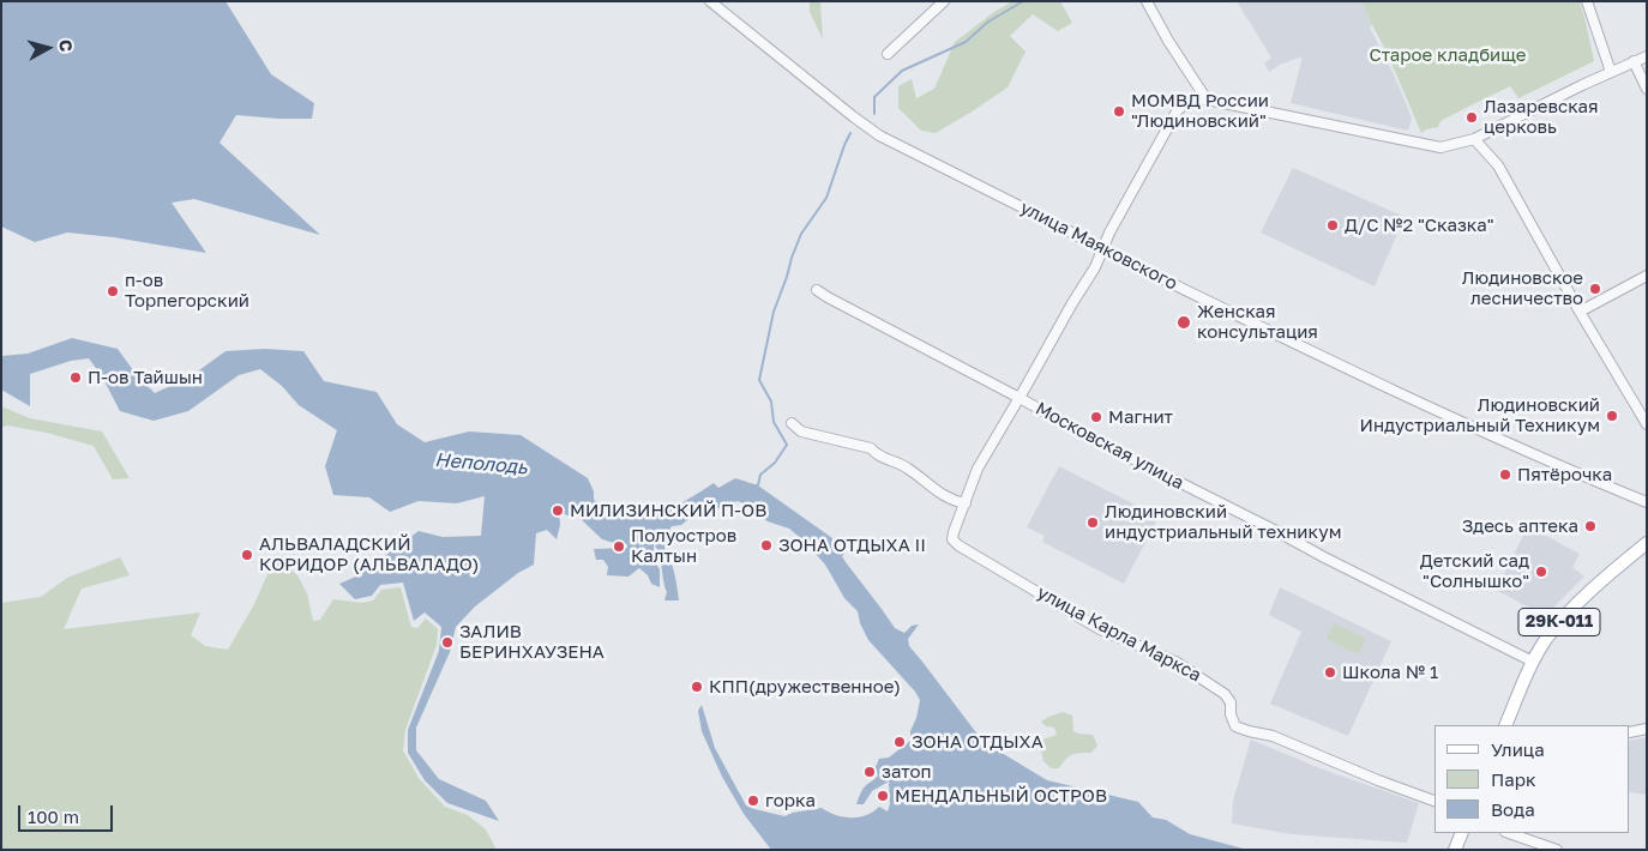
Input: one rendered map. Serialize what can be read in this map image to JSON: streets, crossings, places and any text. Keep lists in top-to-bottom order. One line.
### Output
{"streets":{"main road":["29К-011"],"street":["улица Маяковского","Московская улица","улица Карла Маркса"]},"crossings":[["Московская улица","29К-011"]],"water":["Неполодь"],"parks":["Старое кладбище"],"places":["МОМВД России \"Людиновский\"","Лазаревская церковь","Д/С №2 \"Сказка\"","Людиновское лесничество","п-ов Торпегорский","Женская консультация","П-ов Тайшын","Людиновский Индустриальный Техникум","Магнит","Пятёрочка","МИЛИЗИНСКИЙ П-ОВ","Людиновский индустриальный техникум","Здесь аптека","ЗОНА ОТДЫХА II","Полуостров Калтын","АЛЬВАЛАДСКИЙ КОРИДОР (АЛЬВАЛАДО)","Детский сад \"Солнышко\"","ЗАЛИВ БЕРИНХАУЗЕНА","Школа № 1","КПП(дружественное)","ЗОНА ОТДЫХА","затоп","МЕНДАЛЬНЫЙ ОСТРОВ","горка"],"legend":["Улица","Парк","Вода"],"scale_bar":"100 m","north":"right"}
